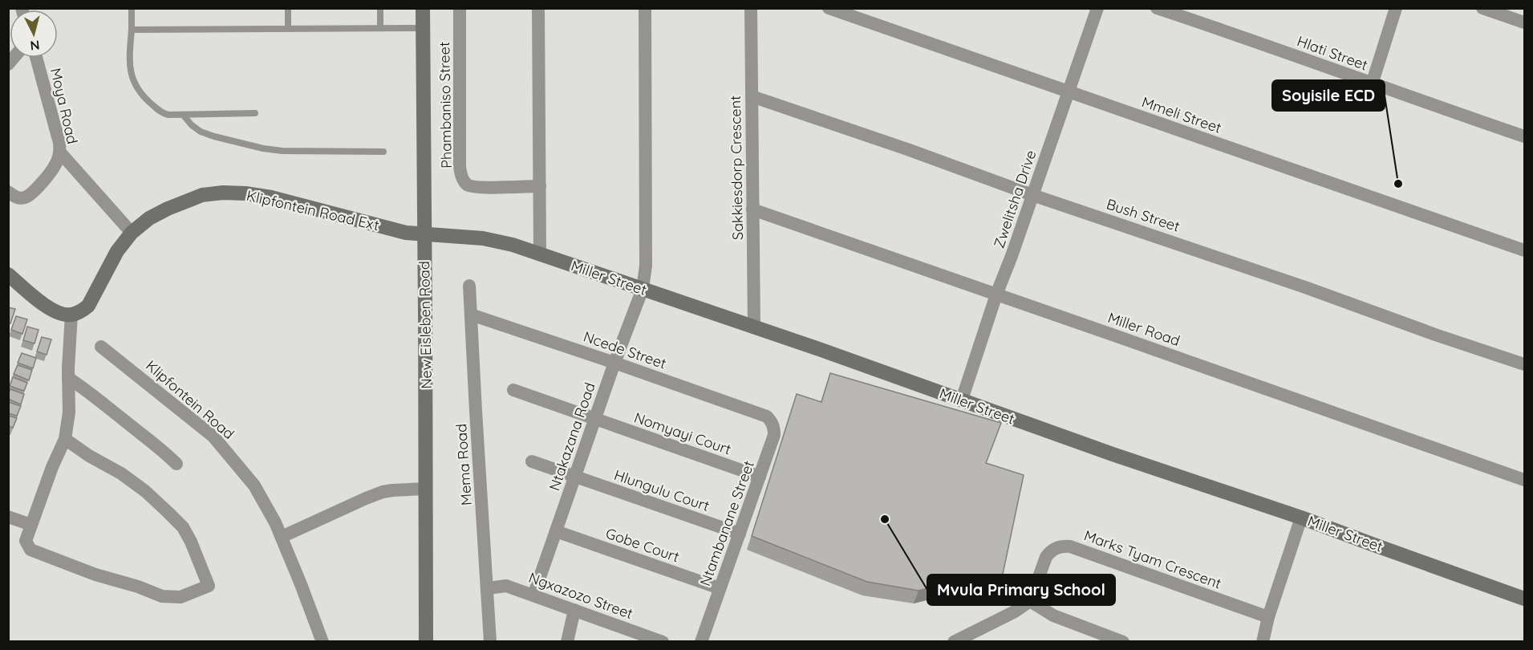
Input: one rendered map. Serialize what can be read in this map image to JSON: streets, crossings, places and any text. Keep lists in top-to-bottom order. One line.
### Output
{"streets":{"street":["Hlati Street","Phambaniso Street","Moya Road","Mmeli Street","Sakkiesdorp Crescent","Zwelitsha Drive","Klipfontein Road Ext","Bush Street","Miller Street","New Eisleben Road","Miller Road","Ncede Street","Klipfontein Road","Nomyayi Court","Ntakazana Road","Mema Road","Hlungulu Court","Ntambanane Street","Gobe Court","Marks Tyam Crescent","Ngxazozo Street"]},"crossings":[["Mmeli Street","Zwelitsha Drive"],["Sakkiesdorp Crescent","Bush Street"],["Sakkiesdorp Crescent","Miller Street"],["Sakkiesdorp Crescent","Miller Road"],["Zwelitsha Drive","Bush Street"],["Zwelitsha Drive","Miller Street"],["Zwelitsha Drive","Miller Road"],["Klipfontein Road Ext","Miller Street"],["Klipfontein Road Ext","New Eisleben Road"],["Miller Street","New Eisleben Road"],["Miller Street","Ntakazana Road"],["Ncede Street","Ntakazana Road"],["Ncede Street","Mema Road"],["Ncede Street","Ntambanane Street"],["Nomyayi Court","Ntakazana Road"],["Nomyayi Court","Ntambanane Street"],["Ntakazana Road","Hlungulu Court"],["Ntakazana Road","Gobe Court"],["Ntakazana Road","Ngxazozo Street"],["Mema Road","Ngxazozo Street"],["Hlungulu Court","Ntambanane Street"],["Ntambanane Street","Gobe Court"]],"places":["Soyisile ECD","Mvula Primary School"],"north":"bottom"}
